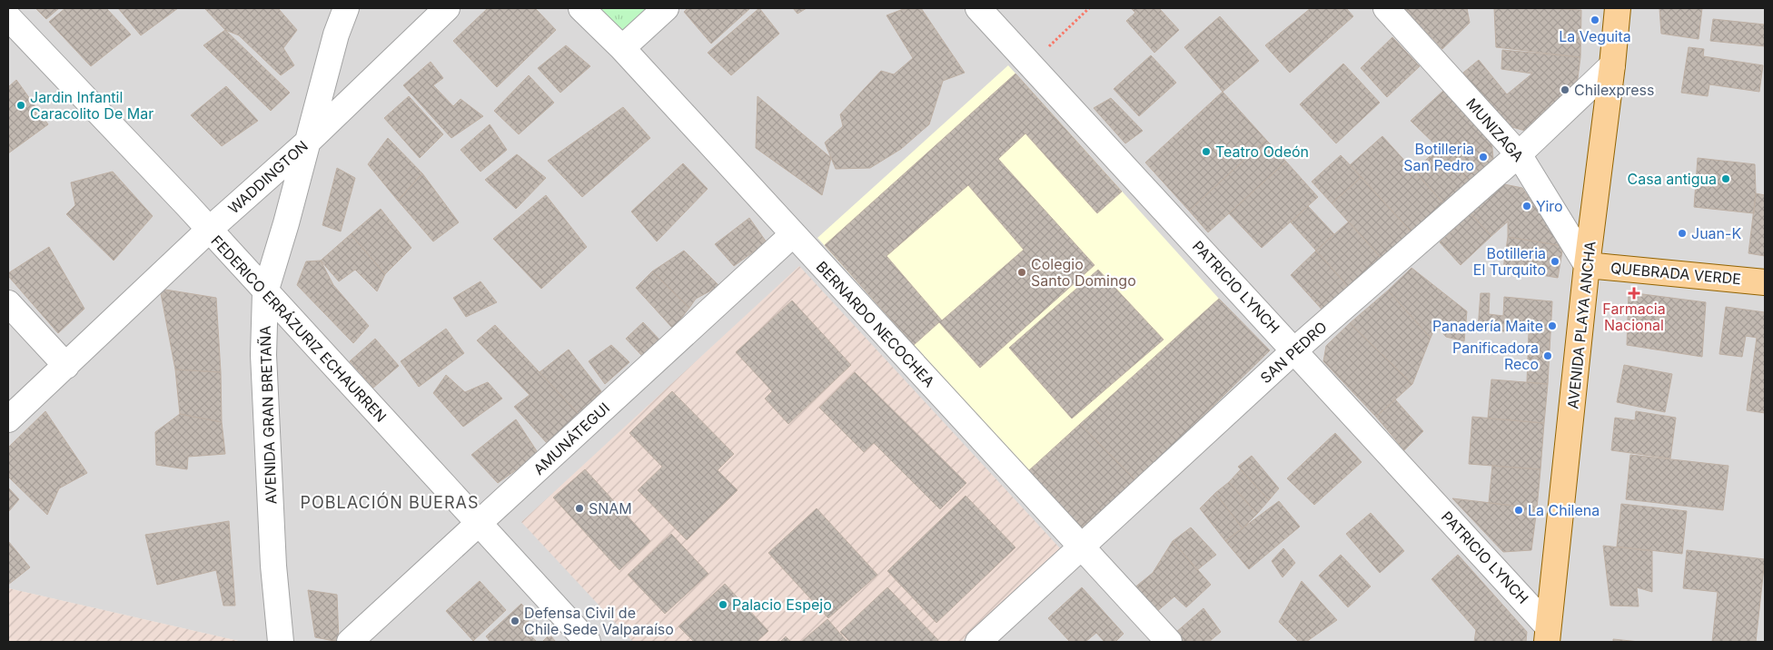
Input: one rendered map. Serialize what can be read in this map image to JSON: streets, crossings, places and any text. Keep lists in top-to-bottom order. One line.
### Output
{"streets":{"main road":["QUEBRADA VERDE","AVENIDA PLAYA ANCHA"],"street":["MUNIZAGA","WADDINGTON","PATRICIO LYNCH","BERNARDO NECOCHEA","FEDERICO ERRÁZURIZ ECHAURREN","SAN PEDRO","AVENIDA GRAN BRETAÑA","AMUNÁTEGUI"]},"crossings":[["MUNIZAGA","QUEBRADA VERDE"],["MUNIZAGA","AVENIDA PLAYA ANCHA"],["MUNIZAGA","SAN PEDRO"],["WADDINGTON","FEDERICO ERRÁZURIZ ECHAURREN"],["WADDINGTON","AVENIDA GRAN BRETAÑA"],["QUEBRADA VERDE","AVENIDA PLAYA ANCHA"],["PATRICIO LYNCH","AVENIDA PLAYA ANCHA"],["PATRICIO LYNCH","SAN PEDRO"],["BERNARDO NECOCHEA","SAN PEDRO"],["BERNARDO NECOCHEA","AMUNÁTEGUI"],["AVENIDA PLAYA ANCHA","SAN PEDRO"],["FEDERICO ERRÁZURIZ ECHAURREN","AVENIDA GRAN BRETAÑA"],["FEDERICO ERRÁZURIZ ECHAURREN","AMUNÁTEGUI"]],"districts":["POBLACIÓN BUERAS"],"places":{"other":["La Veguita","Chilexpress","Jardin Infantil Caracolito De Mar","Teatro Odeón","Botilleria San Pedro","Casa antigua","Yiro","Juan-K","Botilleria El Turquito","Colegio Santo Domingo","Panadería Maite","Panificadora Reco","SNAM","La Chilena","Palacio Espejo","Defensa Civil de Chile Sede Valparaíso"],"health":["Farmacia Nacional"]}}
